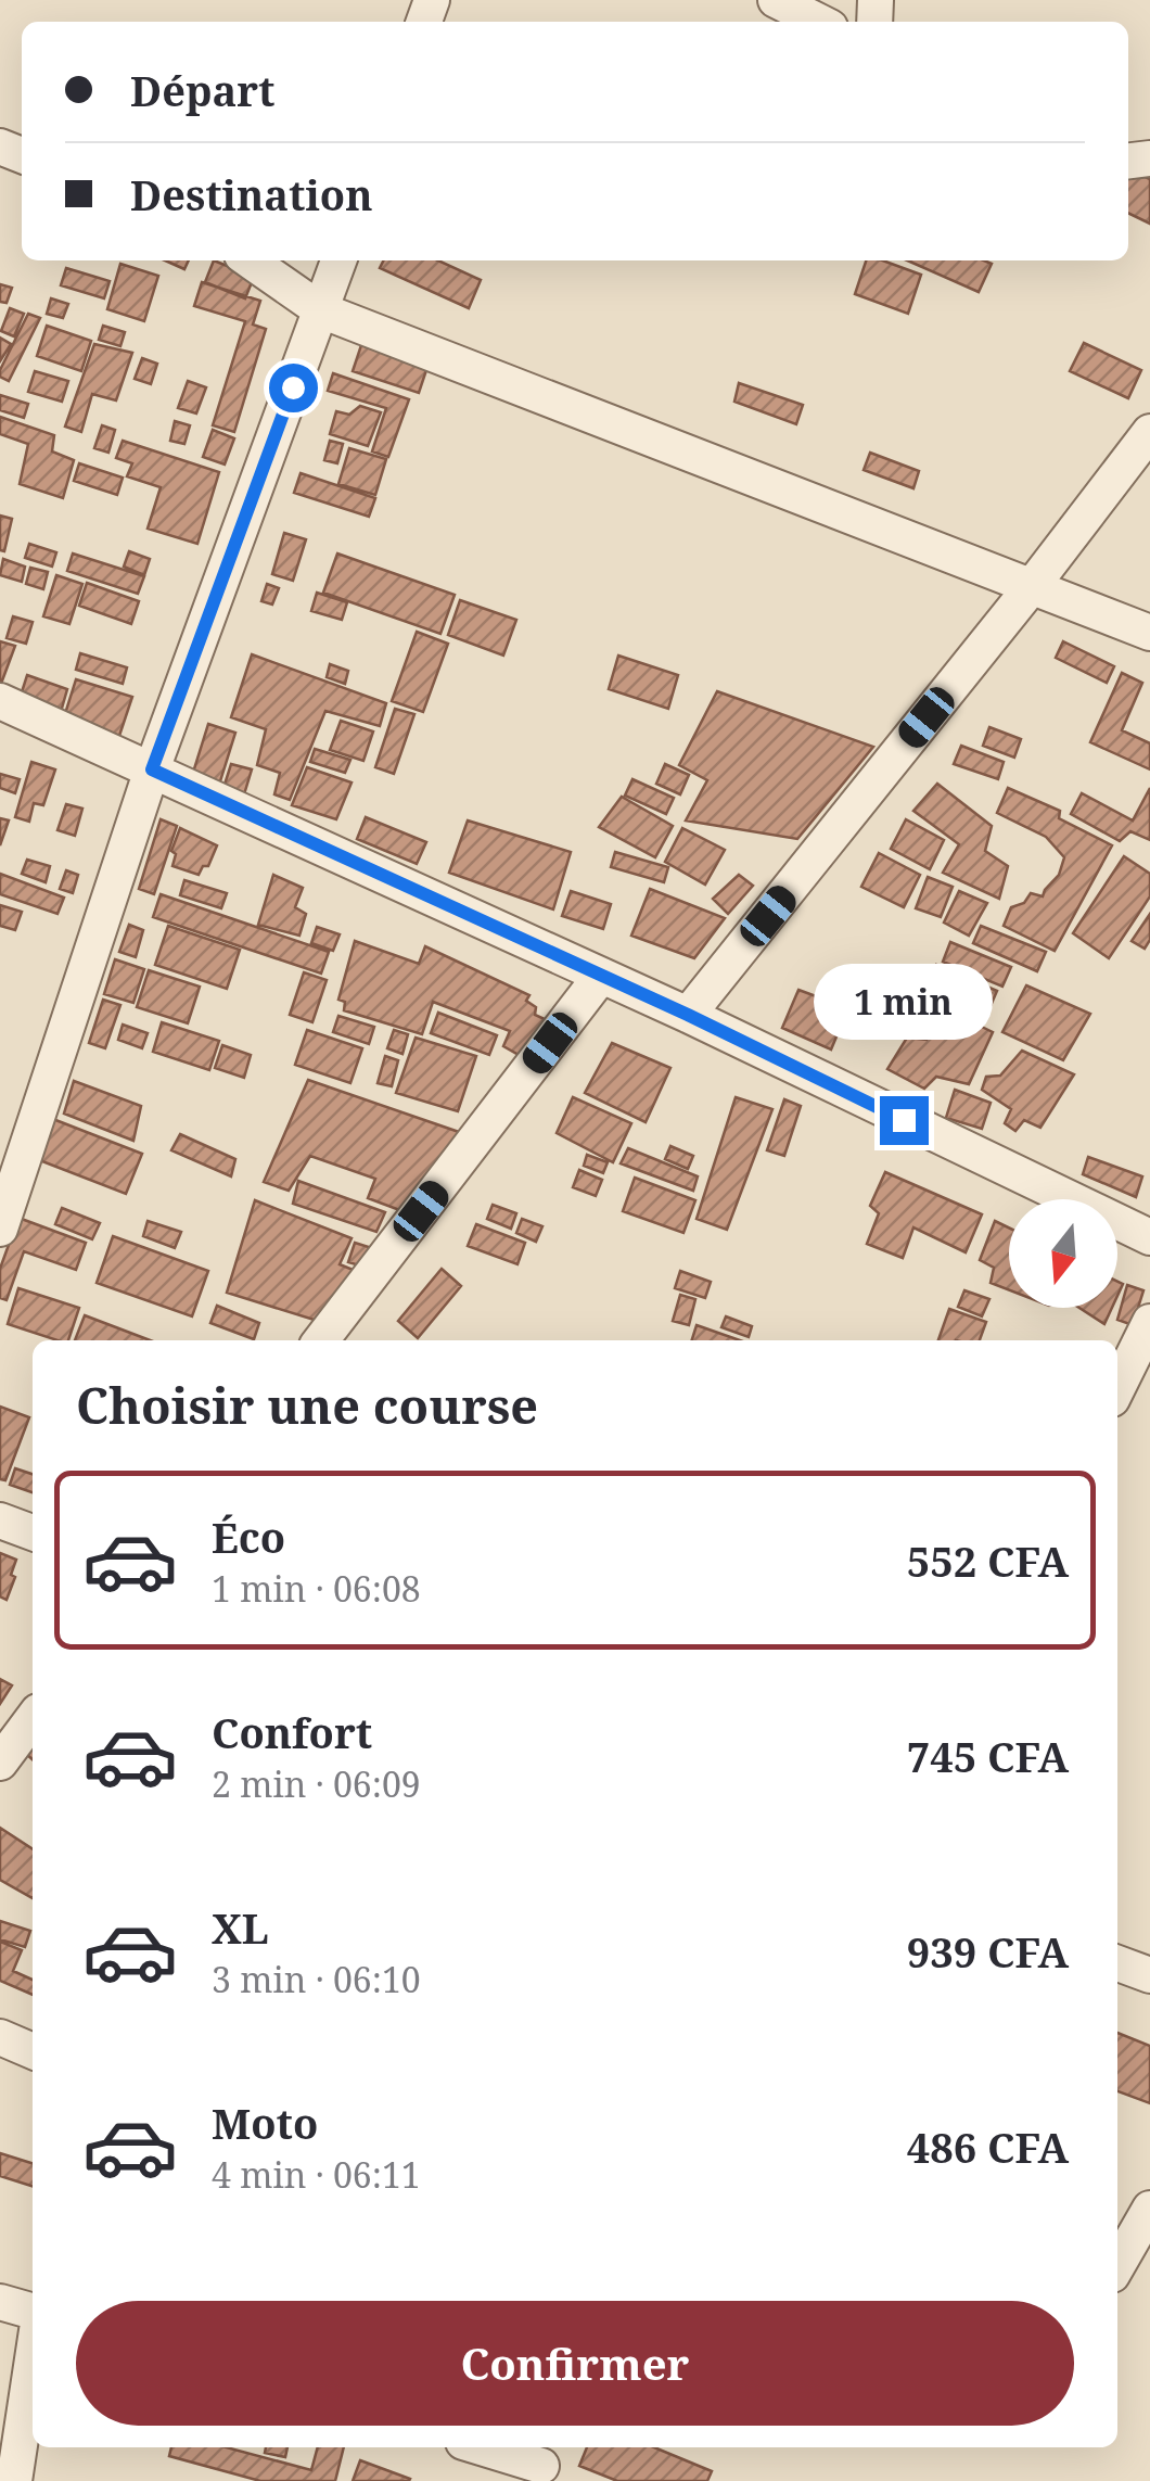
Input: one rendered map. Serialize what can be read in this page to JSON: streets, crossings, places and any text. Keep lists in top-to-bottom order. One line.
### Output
{"north":"bottom","page":{"banner":["Départ","Destination"],"bubble":"1 min","heading":"Choisir une course","list":[{"name":"Éco","note":"1 min · 06:08","value":"552 CFA"},{"name":"Confort","note":"2 min · 06:09","value":"745 CFA"},{"name":"XL","note":"3 min · 06:10","value":"939 CFA"},{"name":"Moto","note":"4 min · 06:11","value":"486 CFA"}],"buttons":"Confirmer"}}
